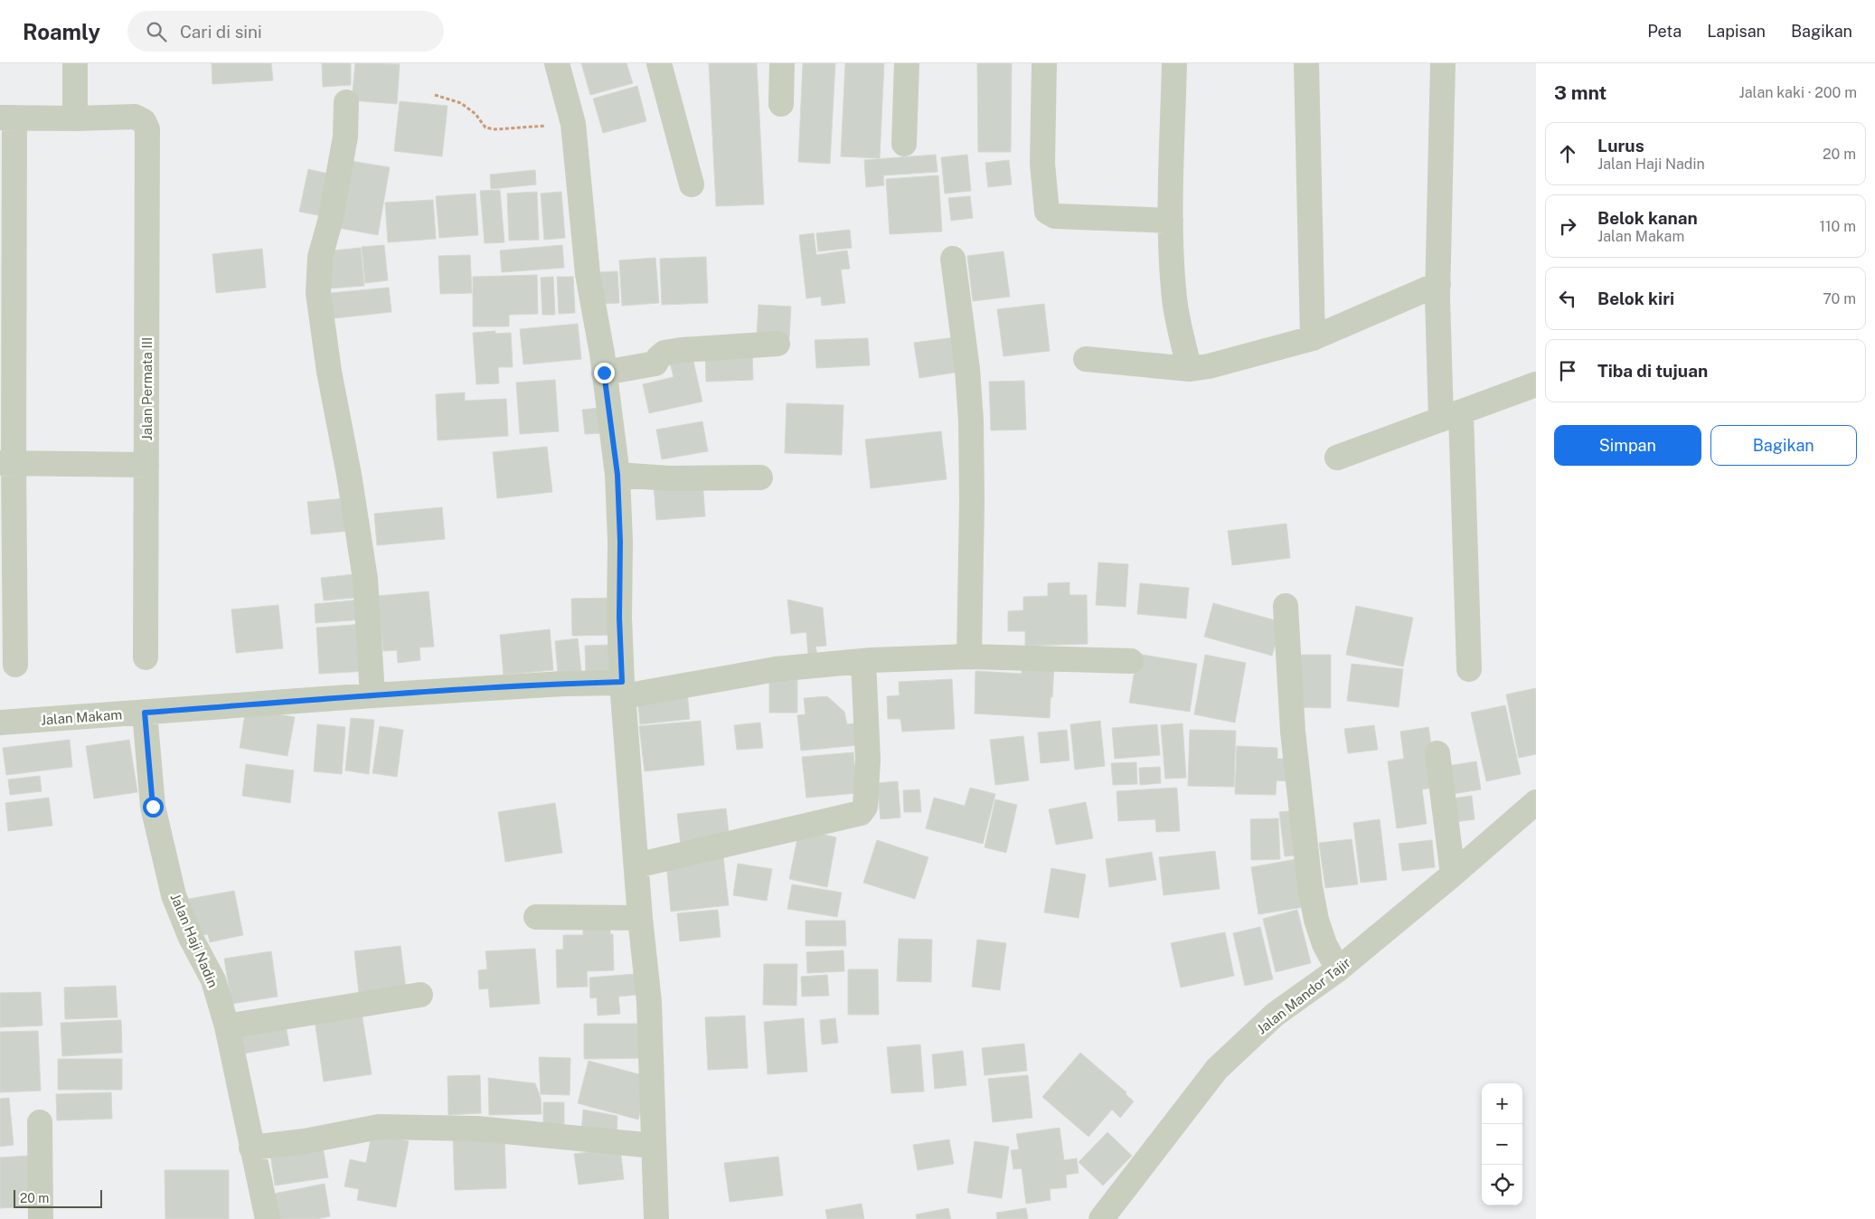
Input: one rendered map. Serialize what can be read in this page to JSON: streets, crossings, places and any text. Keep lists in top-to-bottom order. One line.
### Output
{"streets":{"street":["Jalan Permata III","Jalan Makam","Jalan Haji Nadin","Jalan Mandor Tajir"]},"crossings":[["Jalan Makam","Jalan Haji Nadin"]],"scale_bar":"20 m","page":{"header":"Roamly","search":"Cari di sini","nav":["Peta","Lapisan","Bagikan"],"heading":["3 mnt","Jalan kaki · 200 m"],"list":[["Lurus","Jalan Haji Nadin","20 m"],["Belok kanan","Jalan Makam","110 m"],["Belok kiri","70 m"],"Tiba di tujuan"],"buttons":["Simpan","Bagikan"],"map_buttons":["+","−"],"scale":"20 m"}}
